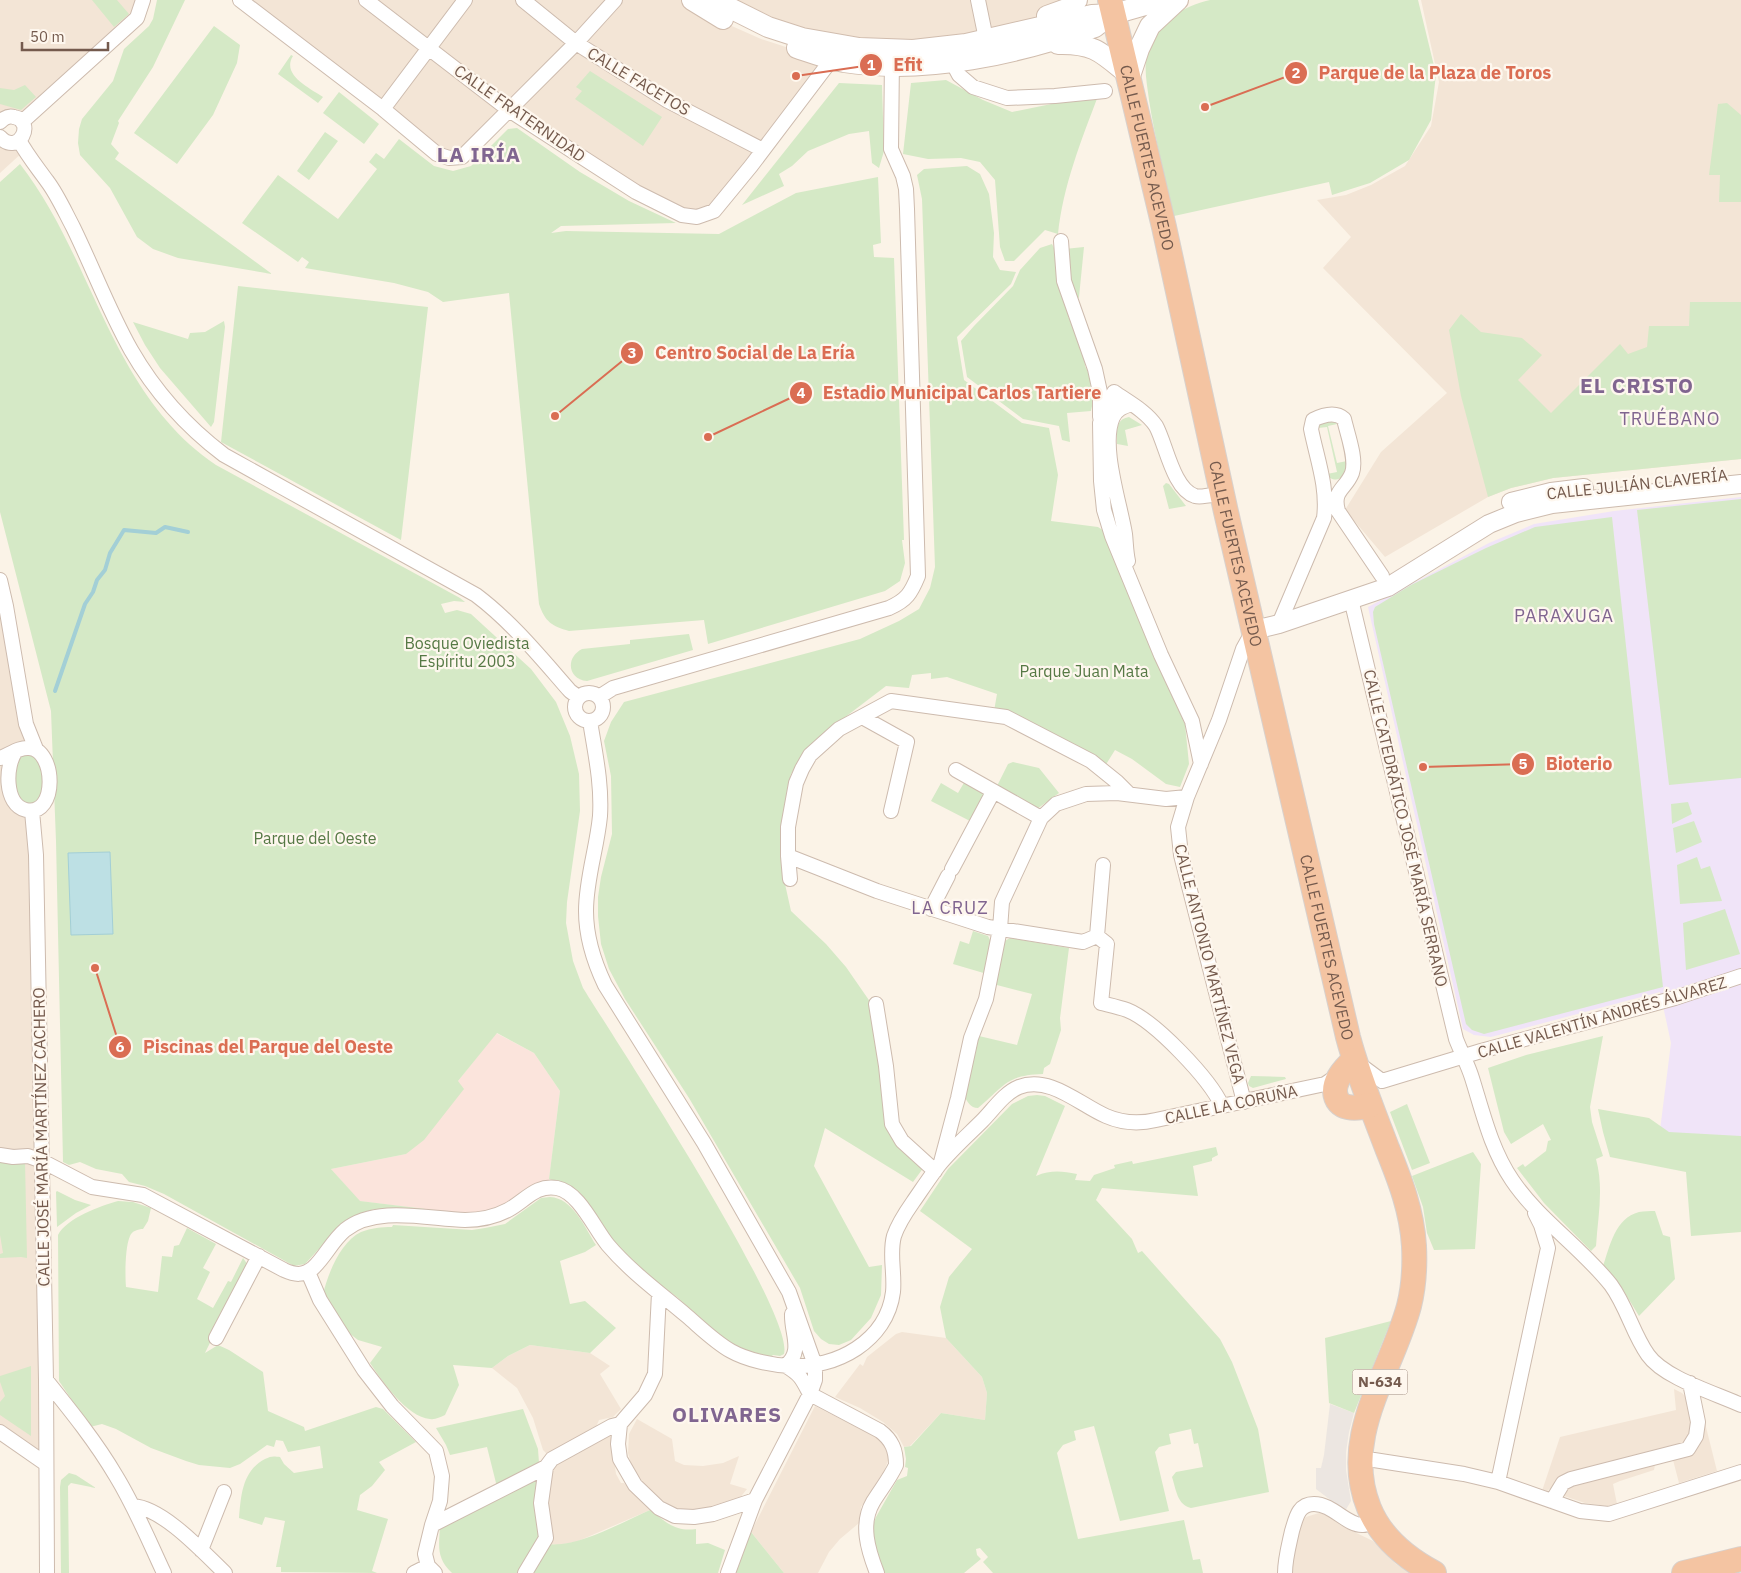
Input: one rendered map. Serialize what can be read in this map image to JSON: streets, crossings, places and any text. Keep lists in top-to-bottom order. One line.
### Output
{"streets":{"highway":["CALLE FUERTES ACEVEDO","N-634"],"street":["CALLE FACETOS","CALLE FRATERNIDAD","CALLE JULIÁN CLAVERÍA","CALLE CATEDRÁTICO JOSÉ MARÍA SERRANO","CALLE ANTONIO MARTÍNEZ VEGA","CALLE VALENTÍN ANDRÉS ÁLVAREZ","CALLE LA CORUÑA","CALLE JOSÉ MARÍA MARTÍNEZ CACHERO"]},"crossings":[["CALLE FACETOS","CALLE FRATERNIDAD"],["CALLE FUERTES ACEVEDO","CALLE JULIÁN CLAVERÍA"],["CALLE FUERTES ACEVEDO","CALLE ANTONIO MARTÍNEZ VEGA"],["CALLE FUERTES ACEVEDO","CALLE LA CORUÑA"],["CALLE FUERTES ACEVEDO","N-634"],["CALLE JULIÁN CLAVERÍA","CALLE CATEDRÁTICO JOSÉ MARÍA SERRANO"],["CALLE JULIÁN CLAVERÍA","CALLE ANTONIO MARTÍNEZ VEGA"],["CALLE CATEDRÁTICO JOSÉ MARÍA SERRANO","CALLE VALENTÍN ANDRÉS ÁLVAREZ"],["CALLE ANTONIO MARTÍNEZ VEGA","CALLE LA CORUÑA"]],"districts":["LA IRÍA","EL CRISTO","TRUÉBANO","PARAXUGA","LA CRUZ","OLIVARES"],"parks":["Bosque Oviedista Espíritu 2003","Parque Juan Mata","Parque del Oeste"],"places":["Efit","Parque de la Plaza de Toros","Centro Social de La Ería","Estadio Municipal Carlos Tartiere","Bioterio","Piscinas del Parque del Oeste"],"scale_bar":"50 m"}
